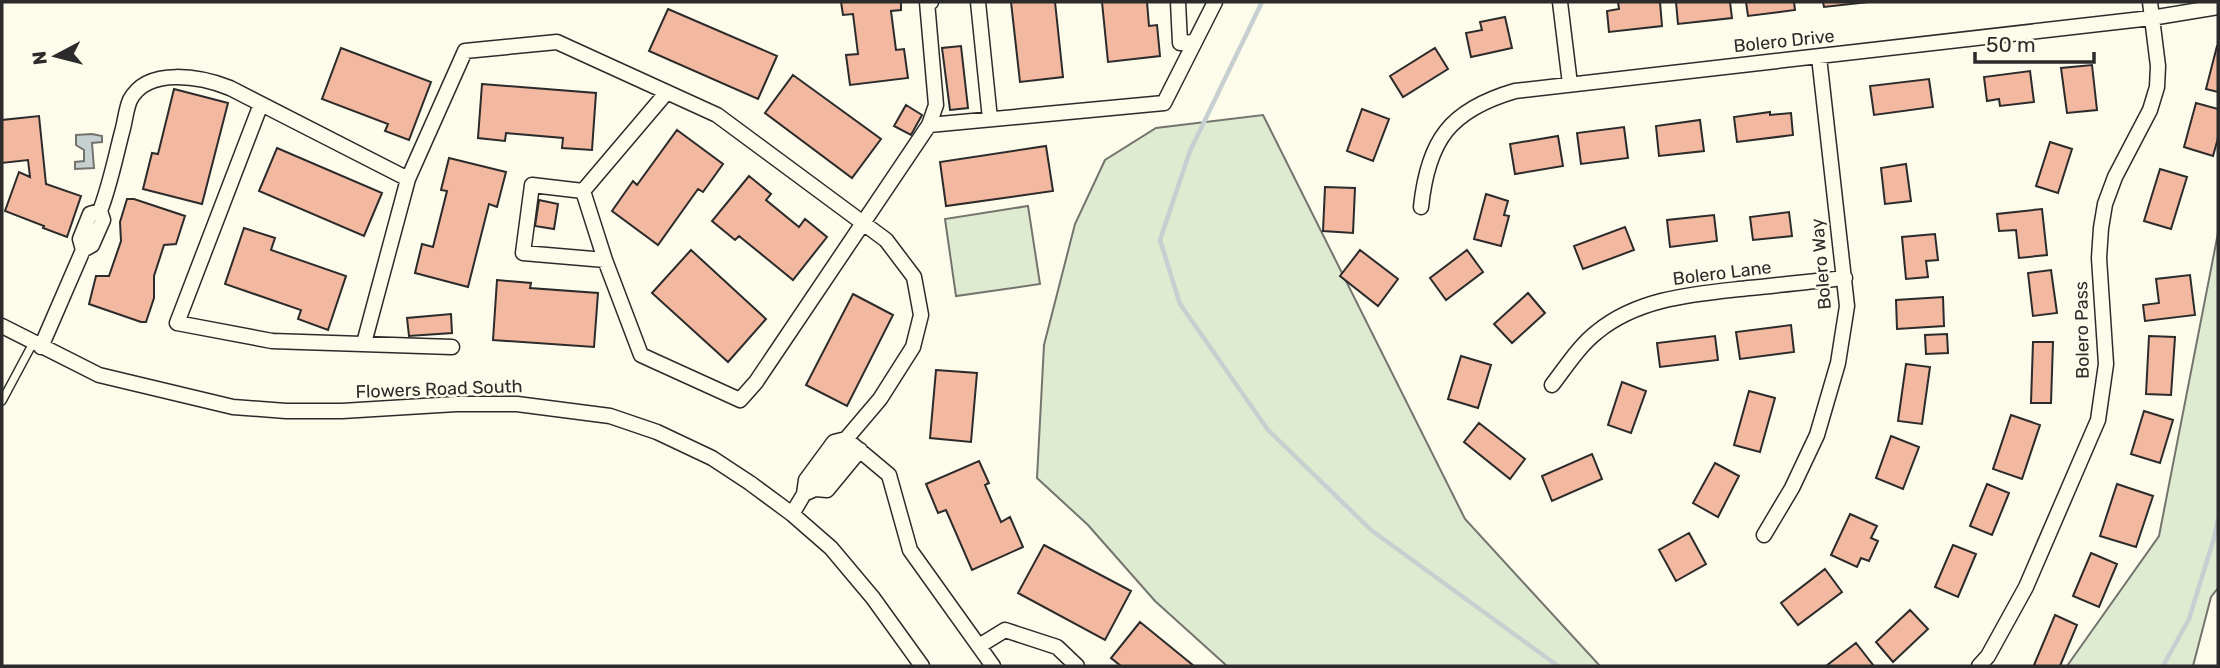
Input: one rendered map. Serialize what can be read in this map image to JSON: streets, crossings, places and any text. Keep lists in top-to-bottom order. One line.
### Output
{"streets":{"street":["Bolero Drive","Bolero Way","Bolero Lane","Bolero Pass","Flowers Road South"]},"crossings":[["Bolero Drive","Bolero Way"],["Bolero Drive","Bolero Pass"],["Bolero Way","Bolero Lane"]],"scale_bar":"50 m","north":"left"}
